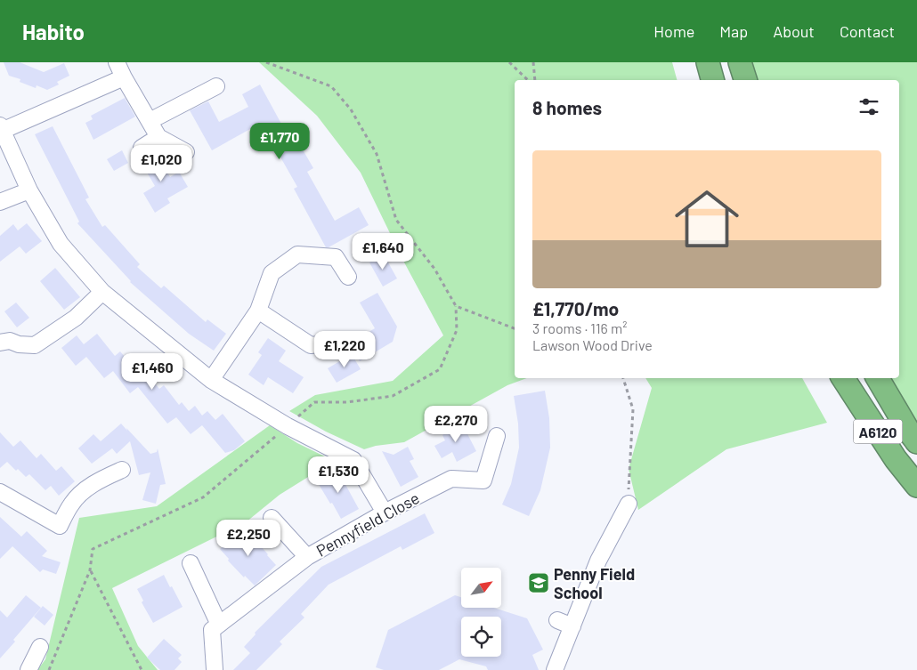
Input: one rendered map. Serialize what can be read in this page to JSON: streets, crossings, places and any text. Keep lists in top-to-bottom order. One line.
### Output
{"streets":{"highway":["A6120"],"street":["Pennyfield Close"]},"places":{"school or university":["Penny Field School"]},"north":"top right","page":{"header":"Habito","nav":["Home","Map","About","Contact"],"heading":"8 homes","price":["£1,770","£1,020","£1,640","£1,220","£1,460","£2,270","£1,530","£2,250"],"list":[{"name":"£1,770/mo","note":"3 rooms · 116 m² · Lawson Wood Drive"}]}}
